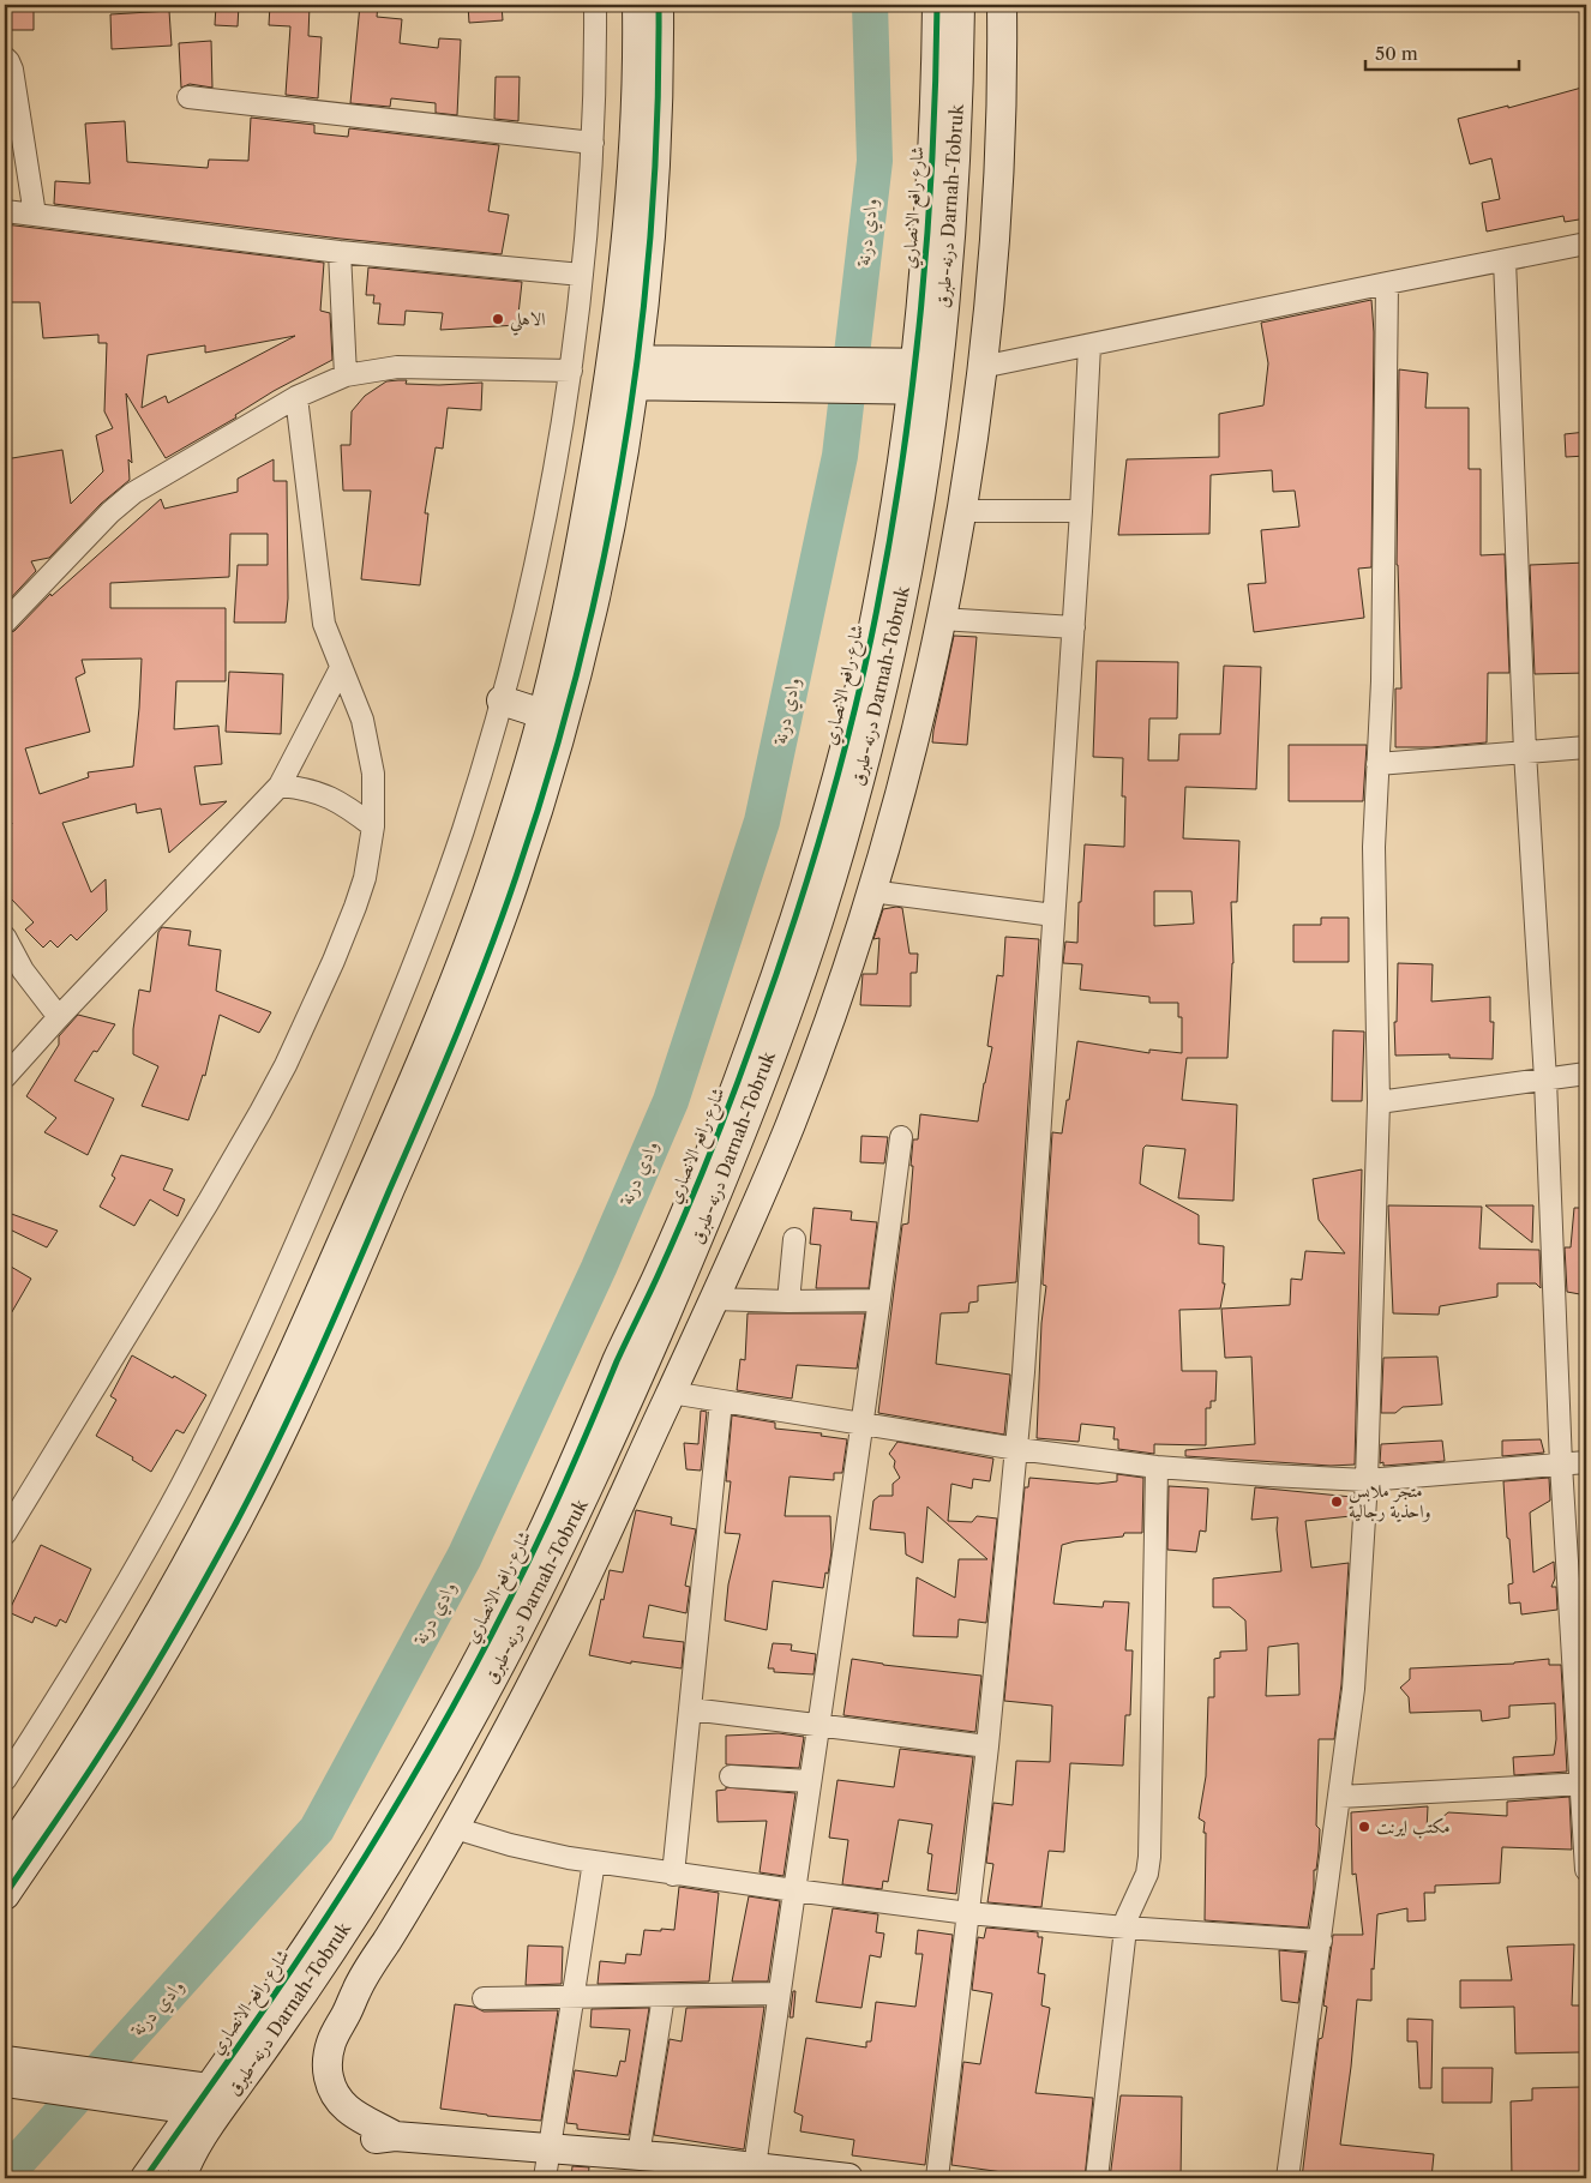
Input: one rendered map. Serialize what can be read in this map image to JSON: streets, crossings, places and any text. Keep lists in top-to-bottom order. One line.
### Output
{"streets":{"street":["درنه-طبرق Darnah-Tobruk","شارع رافع الانصاري"]},"crossings":[["درنه-طبرق Darnah-Tobruk","شارع رافع الانصاري"]],"water":["وادي درنة"],"places":["الاهلي","متجر ملابس واحذية رجالية","مكتب ايرنت"],"scale_bar":"50 m"}
